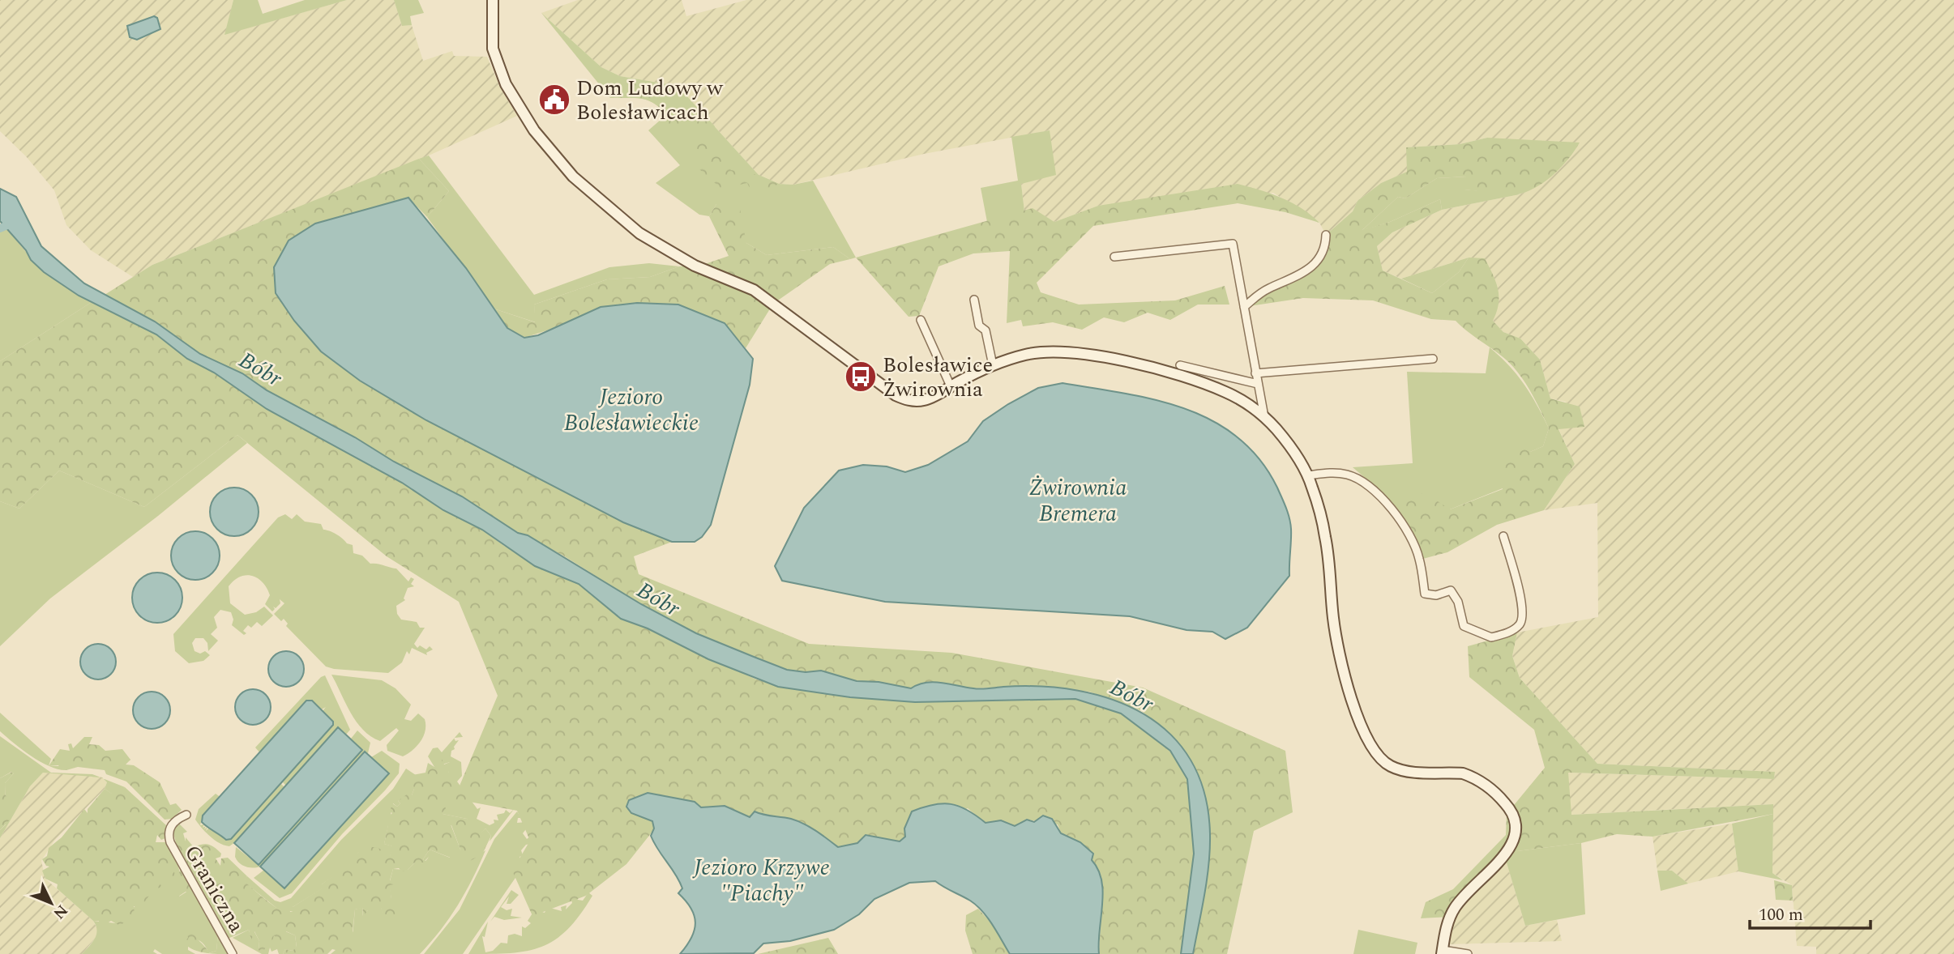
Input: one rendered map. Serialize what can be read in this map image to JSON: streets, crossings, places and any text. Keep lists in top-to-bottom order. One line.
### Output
{"streets":{"street":["Graniczna"]},"water":["Bóbr","Jezioro Bolesławieckie","Żwirownia Bremera","Jezioro Krzywe \"Piachy\""],"places":{"public building":["Dom Ludowy w Bolesławicach"],"bus stop":["Bolesławice Żwirownia"]},"scale_bar":"100 m","north":"bottom right"}
